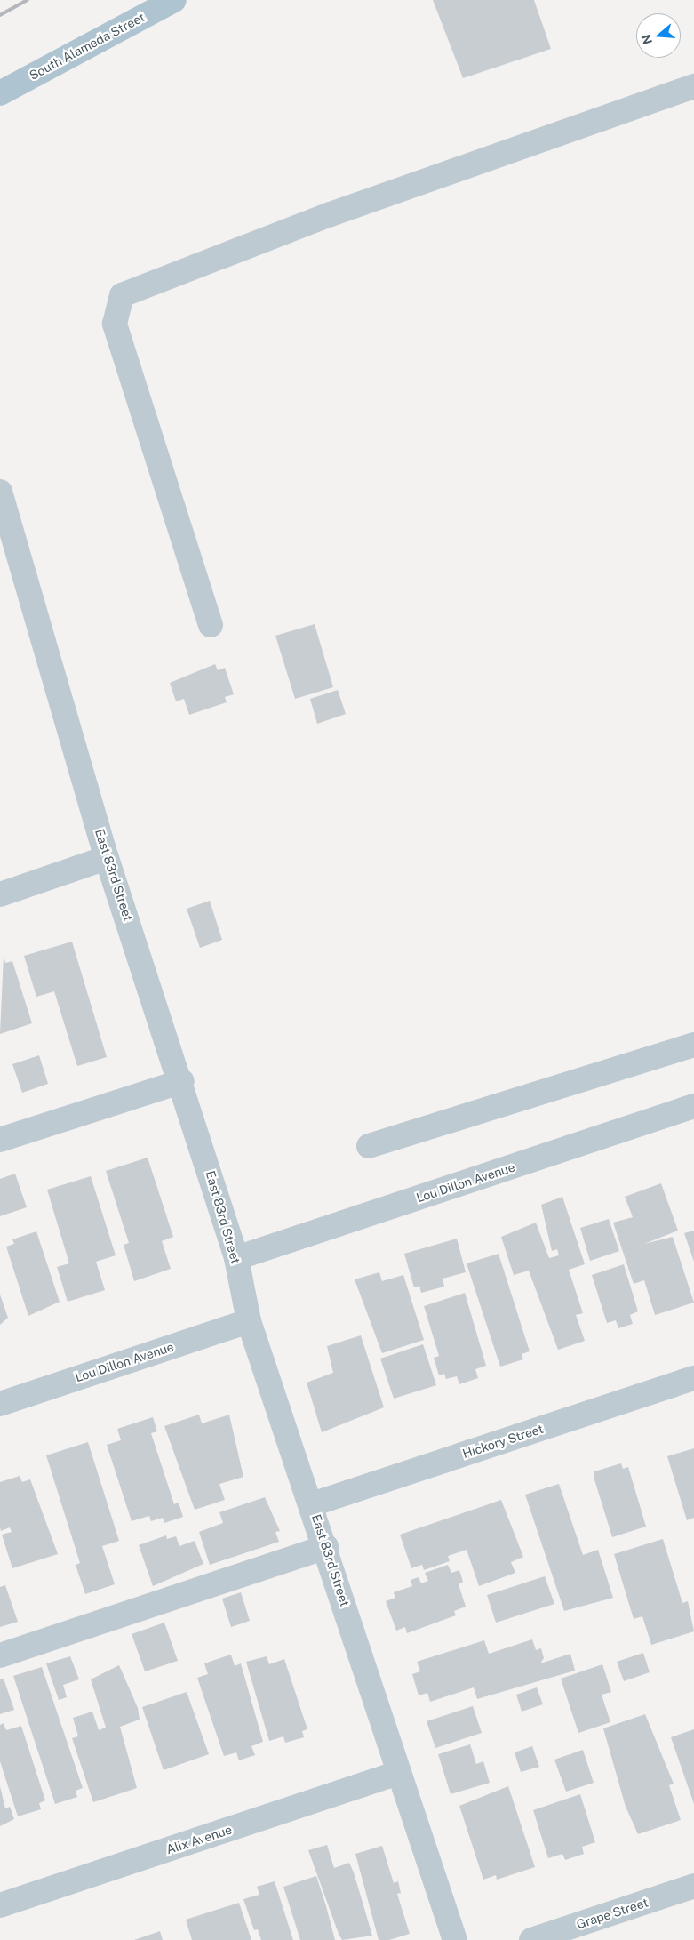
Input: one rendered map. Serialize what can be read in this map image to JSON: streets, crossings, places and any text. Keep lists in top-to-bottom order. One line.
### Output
{"streets":{"main road":["South Alameda Street"],"street":["East 83rd Street","Lou Dillon Avenue","Hickory Street","Alix Avenue","Grape Street"]},"crossings":[["East 83rd Street","Lou Dillon Avenue"],["East 83rd Street","Hickory Street"],["East 83rd Street","Alix Avenue"]],"north":"left"}
